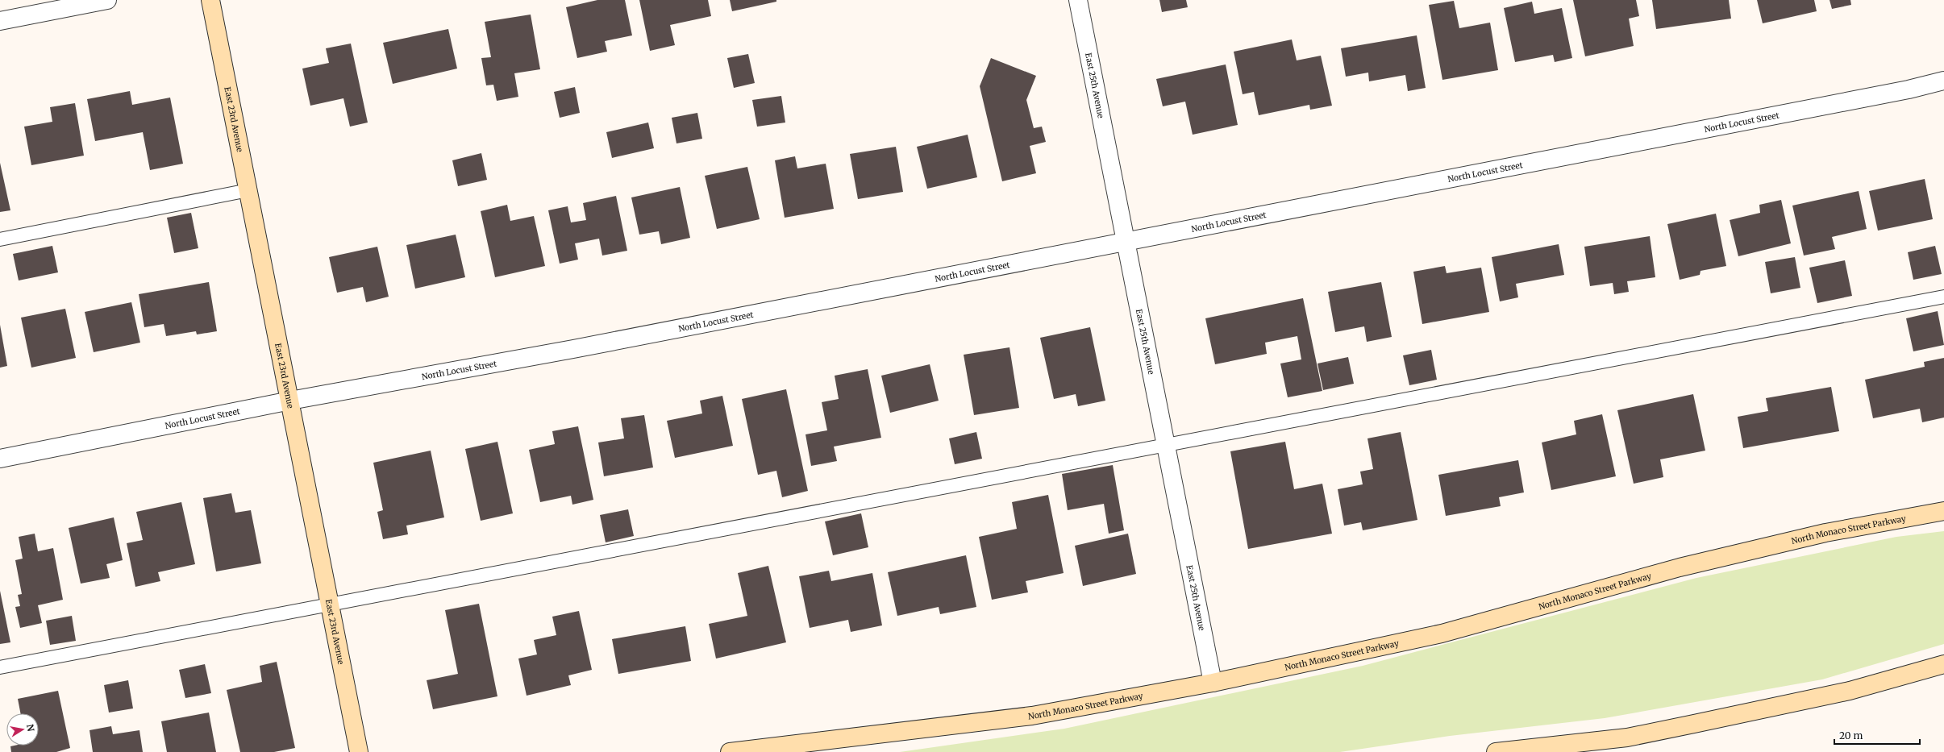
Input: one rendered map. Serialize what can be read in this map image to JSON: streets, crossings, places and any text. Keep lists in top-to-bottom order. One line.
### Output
{"streets":{"main road":["East 23rd Avenue","North Monaco Street Parkway"],"street":["East 25th Avenue","North Locust Street"]},"crossings":[["East 25th Avenue","North Locust Street"],["East 25th Avenue","North Monaco Street Parkway"],["East 23rd Avenue","North Locust Street"]],"scale_bar":"20 m","north":"right"}
